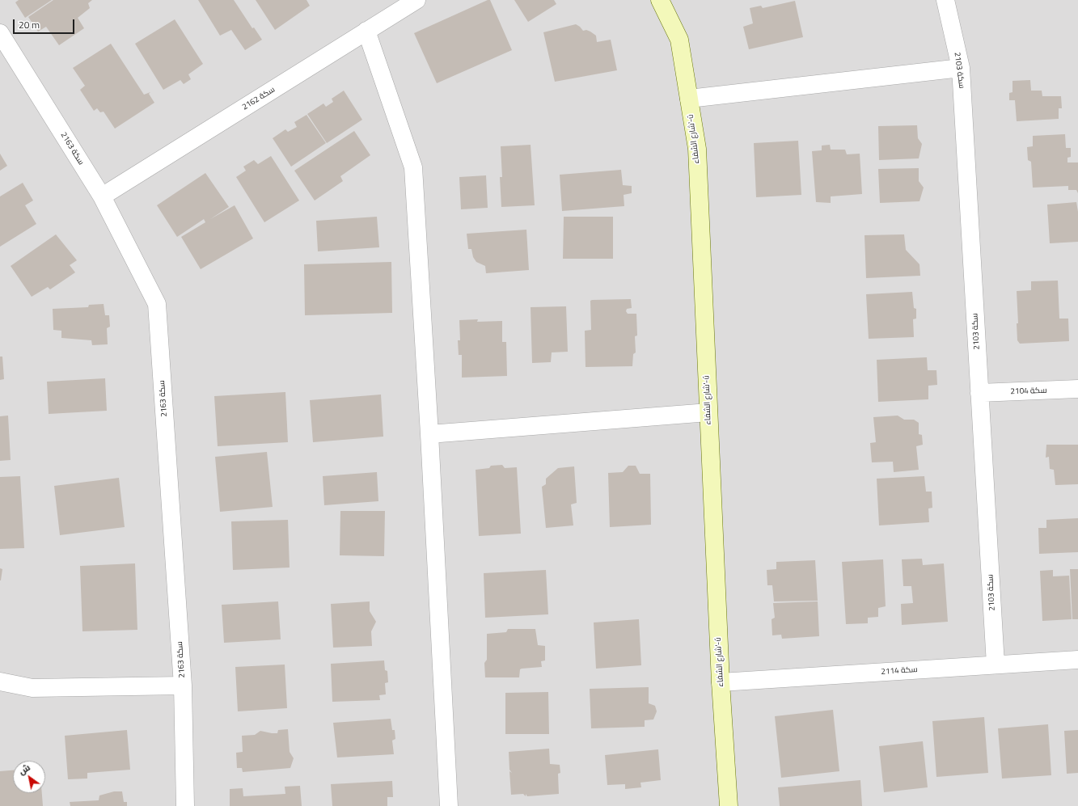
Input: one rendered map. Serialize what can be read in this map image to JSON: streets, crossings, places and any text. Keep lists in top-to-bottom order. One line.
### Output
{"streets":{"street":["سكة 2103","سكة 2162","شارع الشفاء'-ú","سكة 2163","سكة 2104","سكة 2114"]},"crossings":[["سكة 2103","سكة 2104"],["سكة 2103","سكة 2114"],["سكة 2162","سكة 2163"],["شارع الشفاء'-ú","سكة 2114"]],"scale_bar":"20 m","north":"top left"}
